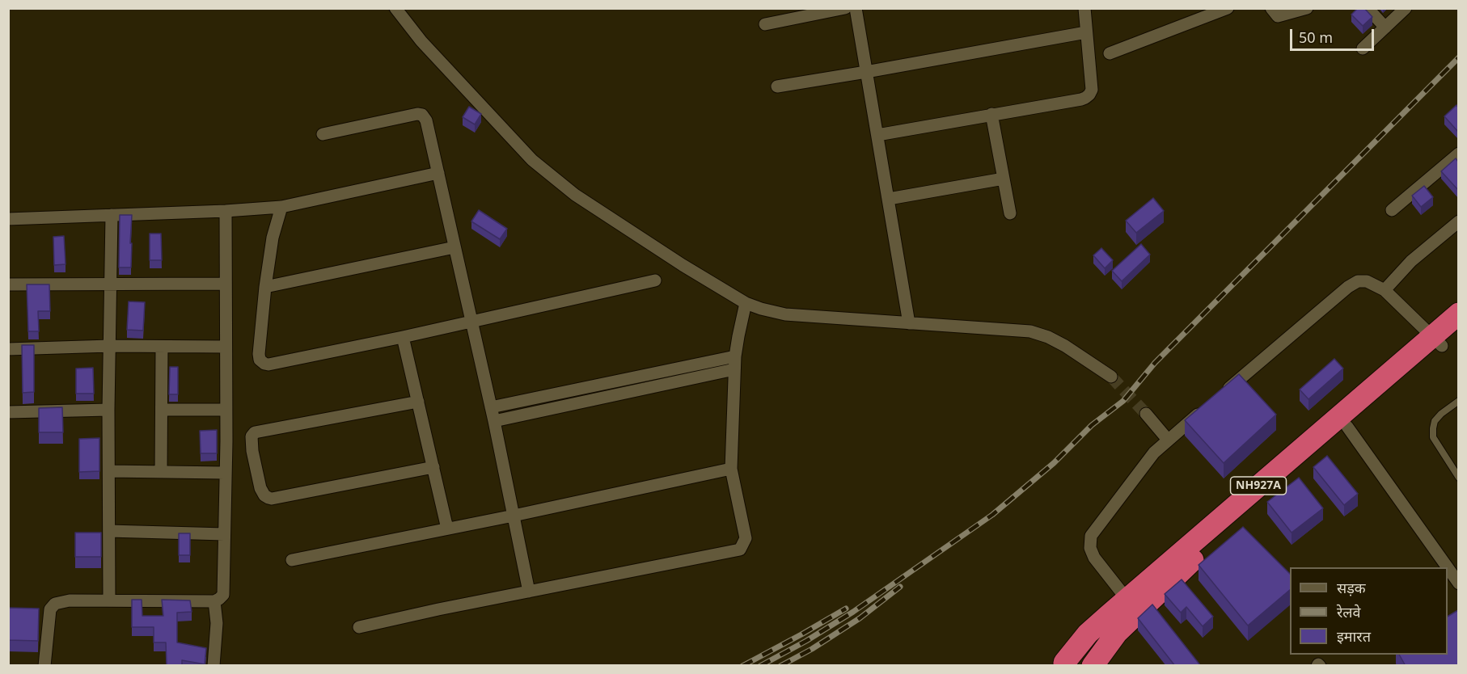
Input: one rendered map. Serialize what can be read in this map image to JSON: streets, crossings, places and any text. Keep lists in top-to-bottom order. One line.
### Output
{"streets":{"highway":["NH927A"]},"legend":["सड़क","रेलवे","इमारत"],"scale_bar":"50 m"}
